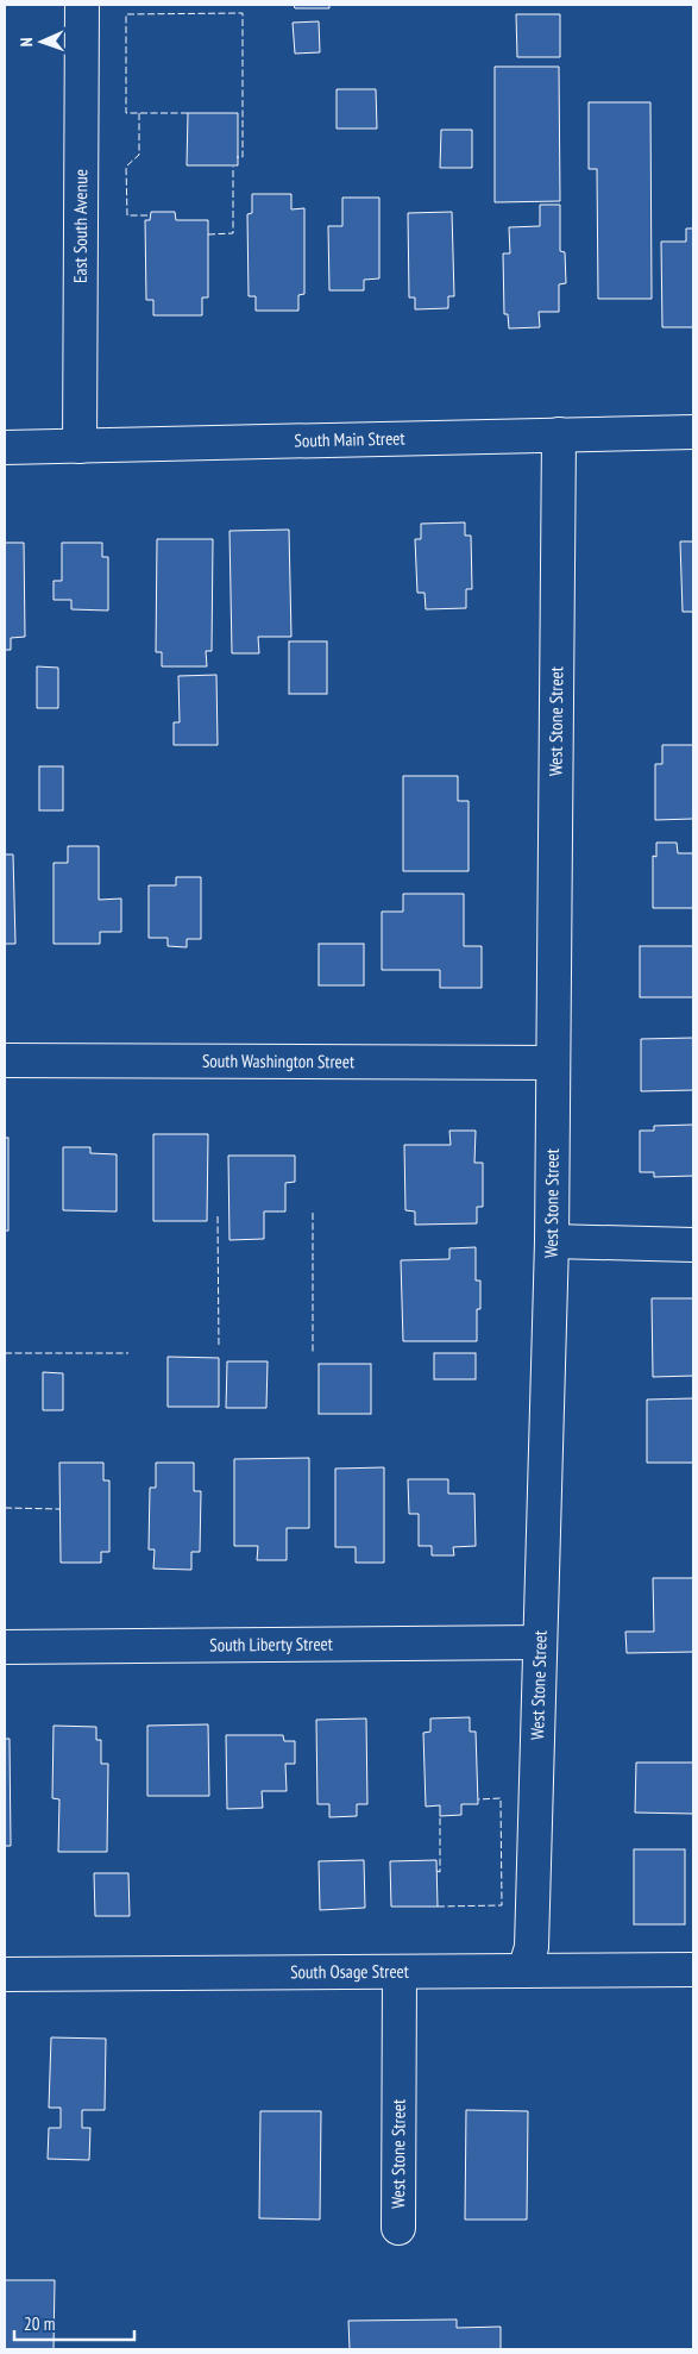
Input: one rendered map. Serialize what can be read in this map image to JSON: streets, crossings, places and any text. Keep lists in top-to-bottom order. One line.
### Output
{"streets":{"street":["East South Avenue","South Main Street","West Stone Street","South Washington Street","South Liberty Street","South Osage Street"]},"crossings":[["East South Avenue","South Main Street"],["South Main Street","West Stone Street"],["West Stone Street","South Washington Street"],["West Stone Street","South Liberty Street"],["West Stone Street","South Osage Street"]],"scale_bar":"20 m","north":"left"}
